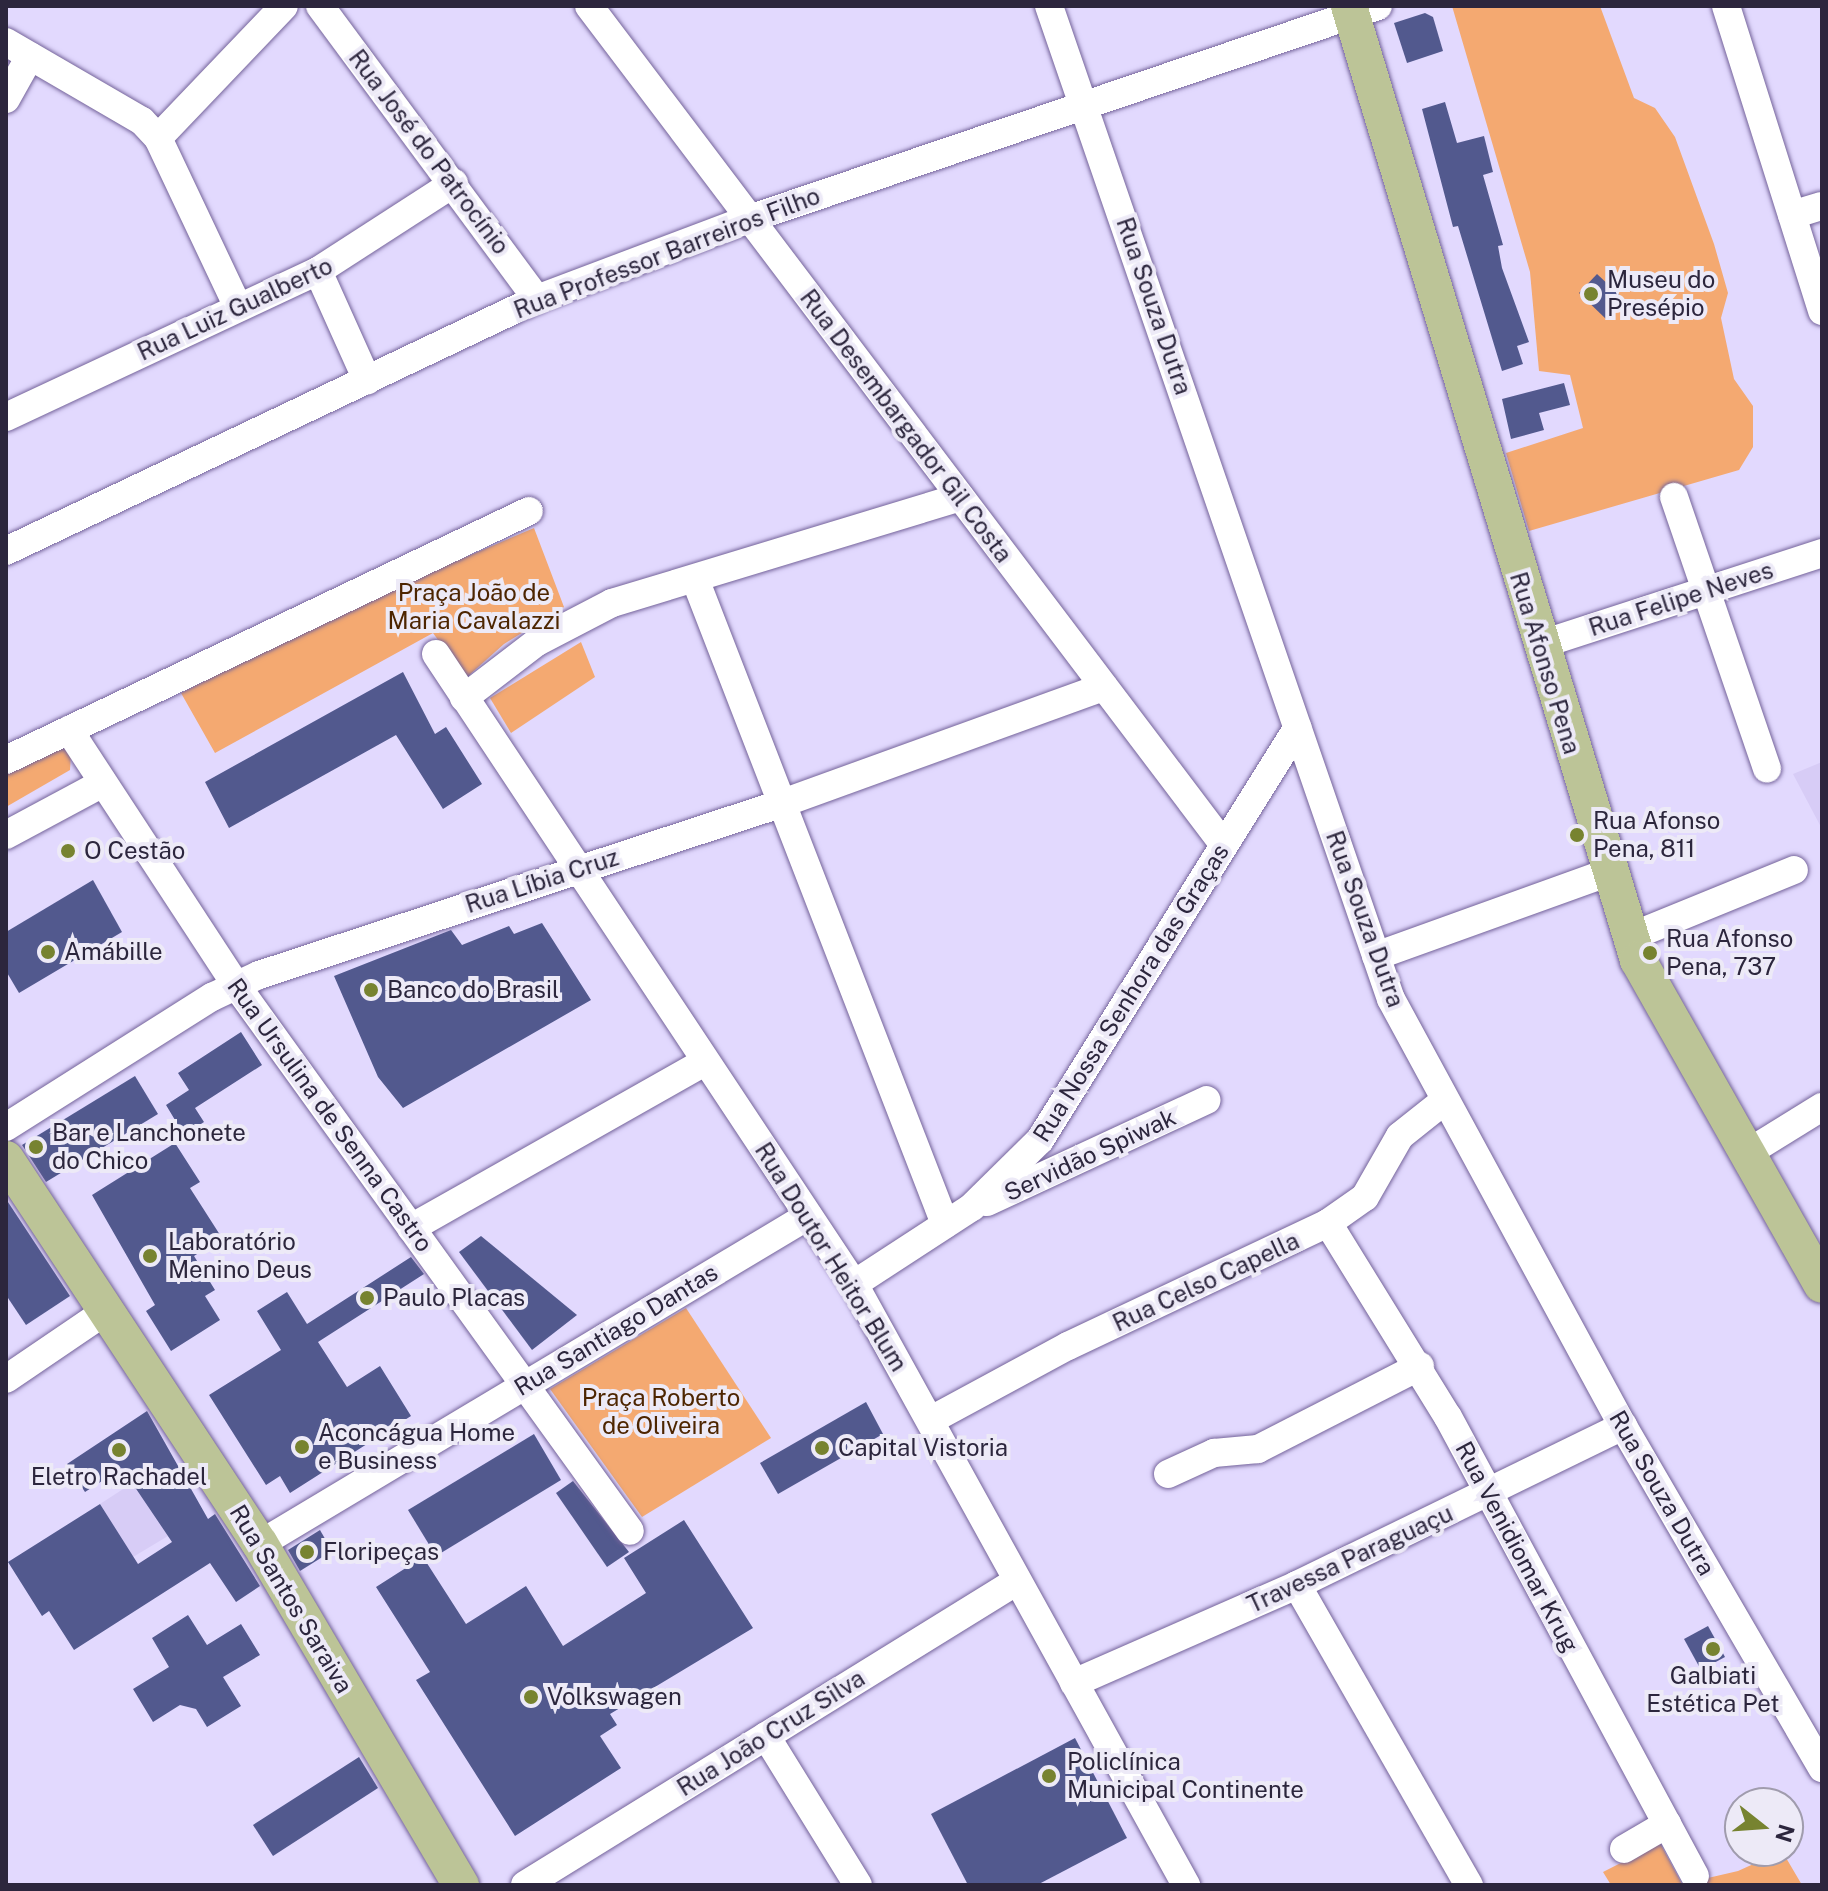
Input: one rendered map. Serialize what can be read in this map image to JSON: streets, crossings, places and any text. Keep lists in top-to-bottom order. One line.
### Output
{"streets":{"main road":["Rua Afonso Pena","Rua Santos Saraiva"],"street":["Rua José do Patrocínio","Rua Professor Barreiros Filho","Rua Souza Dutra","Rua Luiz Gualberto","Rua Desembargador Gil Costa","Rua Felipe Neves","Rua Líbia Cruz","Rua Nossa Senhora das Graças","Rua Ursulina de Senna Castro","Servidão Spiwak","Rua Doutor Heitor Blum","Rua Celso Capella","Rua Santiago Dantas","Rua Venidiomar Krug","Travessa Paraguaçu","Rua João Cruz Silva"]},"crossings":[["Rua José do Patrocínio","Rua Professor Barreiros Filho"],["Rua José do Patrocínio","Rua Luiz Gualberto"],["Rua Professor Barreiros Filho","Rua Souza Dutra"],["Rua Professor Barreiros Filho","Rua Desembargador Gil Costa"],["Rua Professor Barreiros Filho","Rua Afonso Pena"],["Rua Souza Dutra","Rua Nossa Senhora das Graças"],["Rua Souza Dutra","Rua Celso Capella"],["Rua Souza Dutra","Travessa Paraguaçu"],["Rua Desembargador Gil Costa","Rua Líbia Cruz"],["Rua Desembargador Gil Costa","Rua Nossa Senhora das Graças"],["Rua Felipe Neves","Rua Afonso Pena"],["Rua Líbia Cruz","Rua Ursulina de Senna Castro"],["Rua Líbia Cruz","Rua Doutor Heitor Blum"],["Rua Nossa Senhora das Graças","Servidão Spiwak"],["Rua Nossa Senhora das Graças","Rua Doutor Heitor Blum"],["Rua Ursulina de Senna Castro","Rua Santiago Dantas"],["Rua Doutor Heitor Blum","Rua Celso Capella"],["Rua Doutor Heitor Blum","Rua Santiago Dantas"],["Rua Doutor Heitor Blum","Travessa Paraguaçu"],["Rua Doutor Heitor Blum","Rua João Cruz Silva"],["Rua Celso Capella","Rua Venidiomar Krug"],["Rua Santiago Dantas","Rua Santos Saraiva"],["Rua Venidiomar Krug","Travessa Paraguaçu"]],"parks":["Praça João de Maria Cavalazzi","Praça Roberto de Oliveira"],"places":["Museu do Presépio","Rua Afonso Pena, 811","O Cestão","Amábille","Rua Afonso Pena, 737","Banco do Brasil","Bar e Lanchonete do Chico","Laboratório Menino Deus","Paulo Placas","Aconcágua Home e Business","Capital Vistoria","Eletro Rachadel","Floripeças","Galbiati Estética Pet","Volkswagen","Policlínica Municipal Continente"],"north":"right"}
